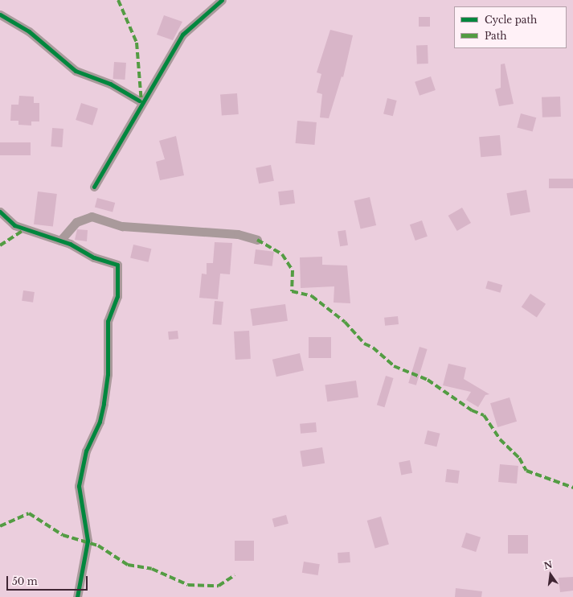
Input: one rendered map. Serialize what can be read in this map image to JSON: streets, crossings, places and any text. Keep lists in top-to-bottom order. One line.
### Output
{"legend":["Cycle path","Path"],"scale_bar":"50 m","north":"top"}
